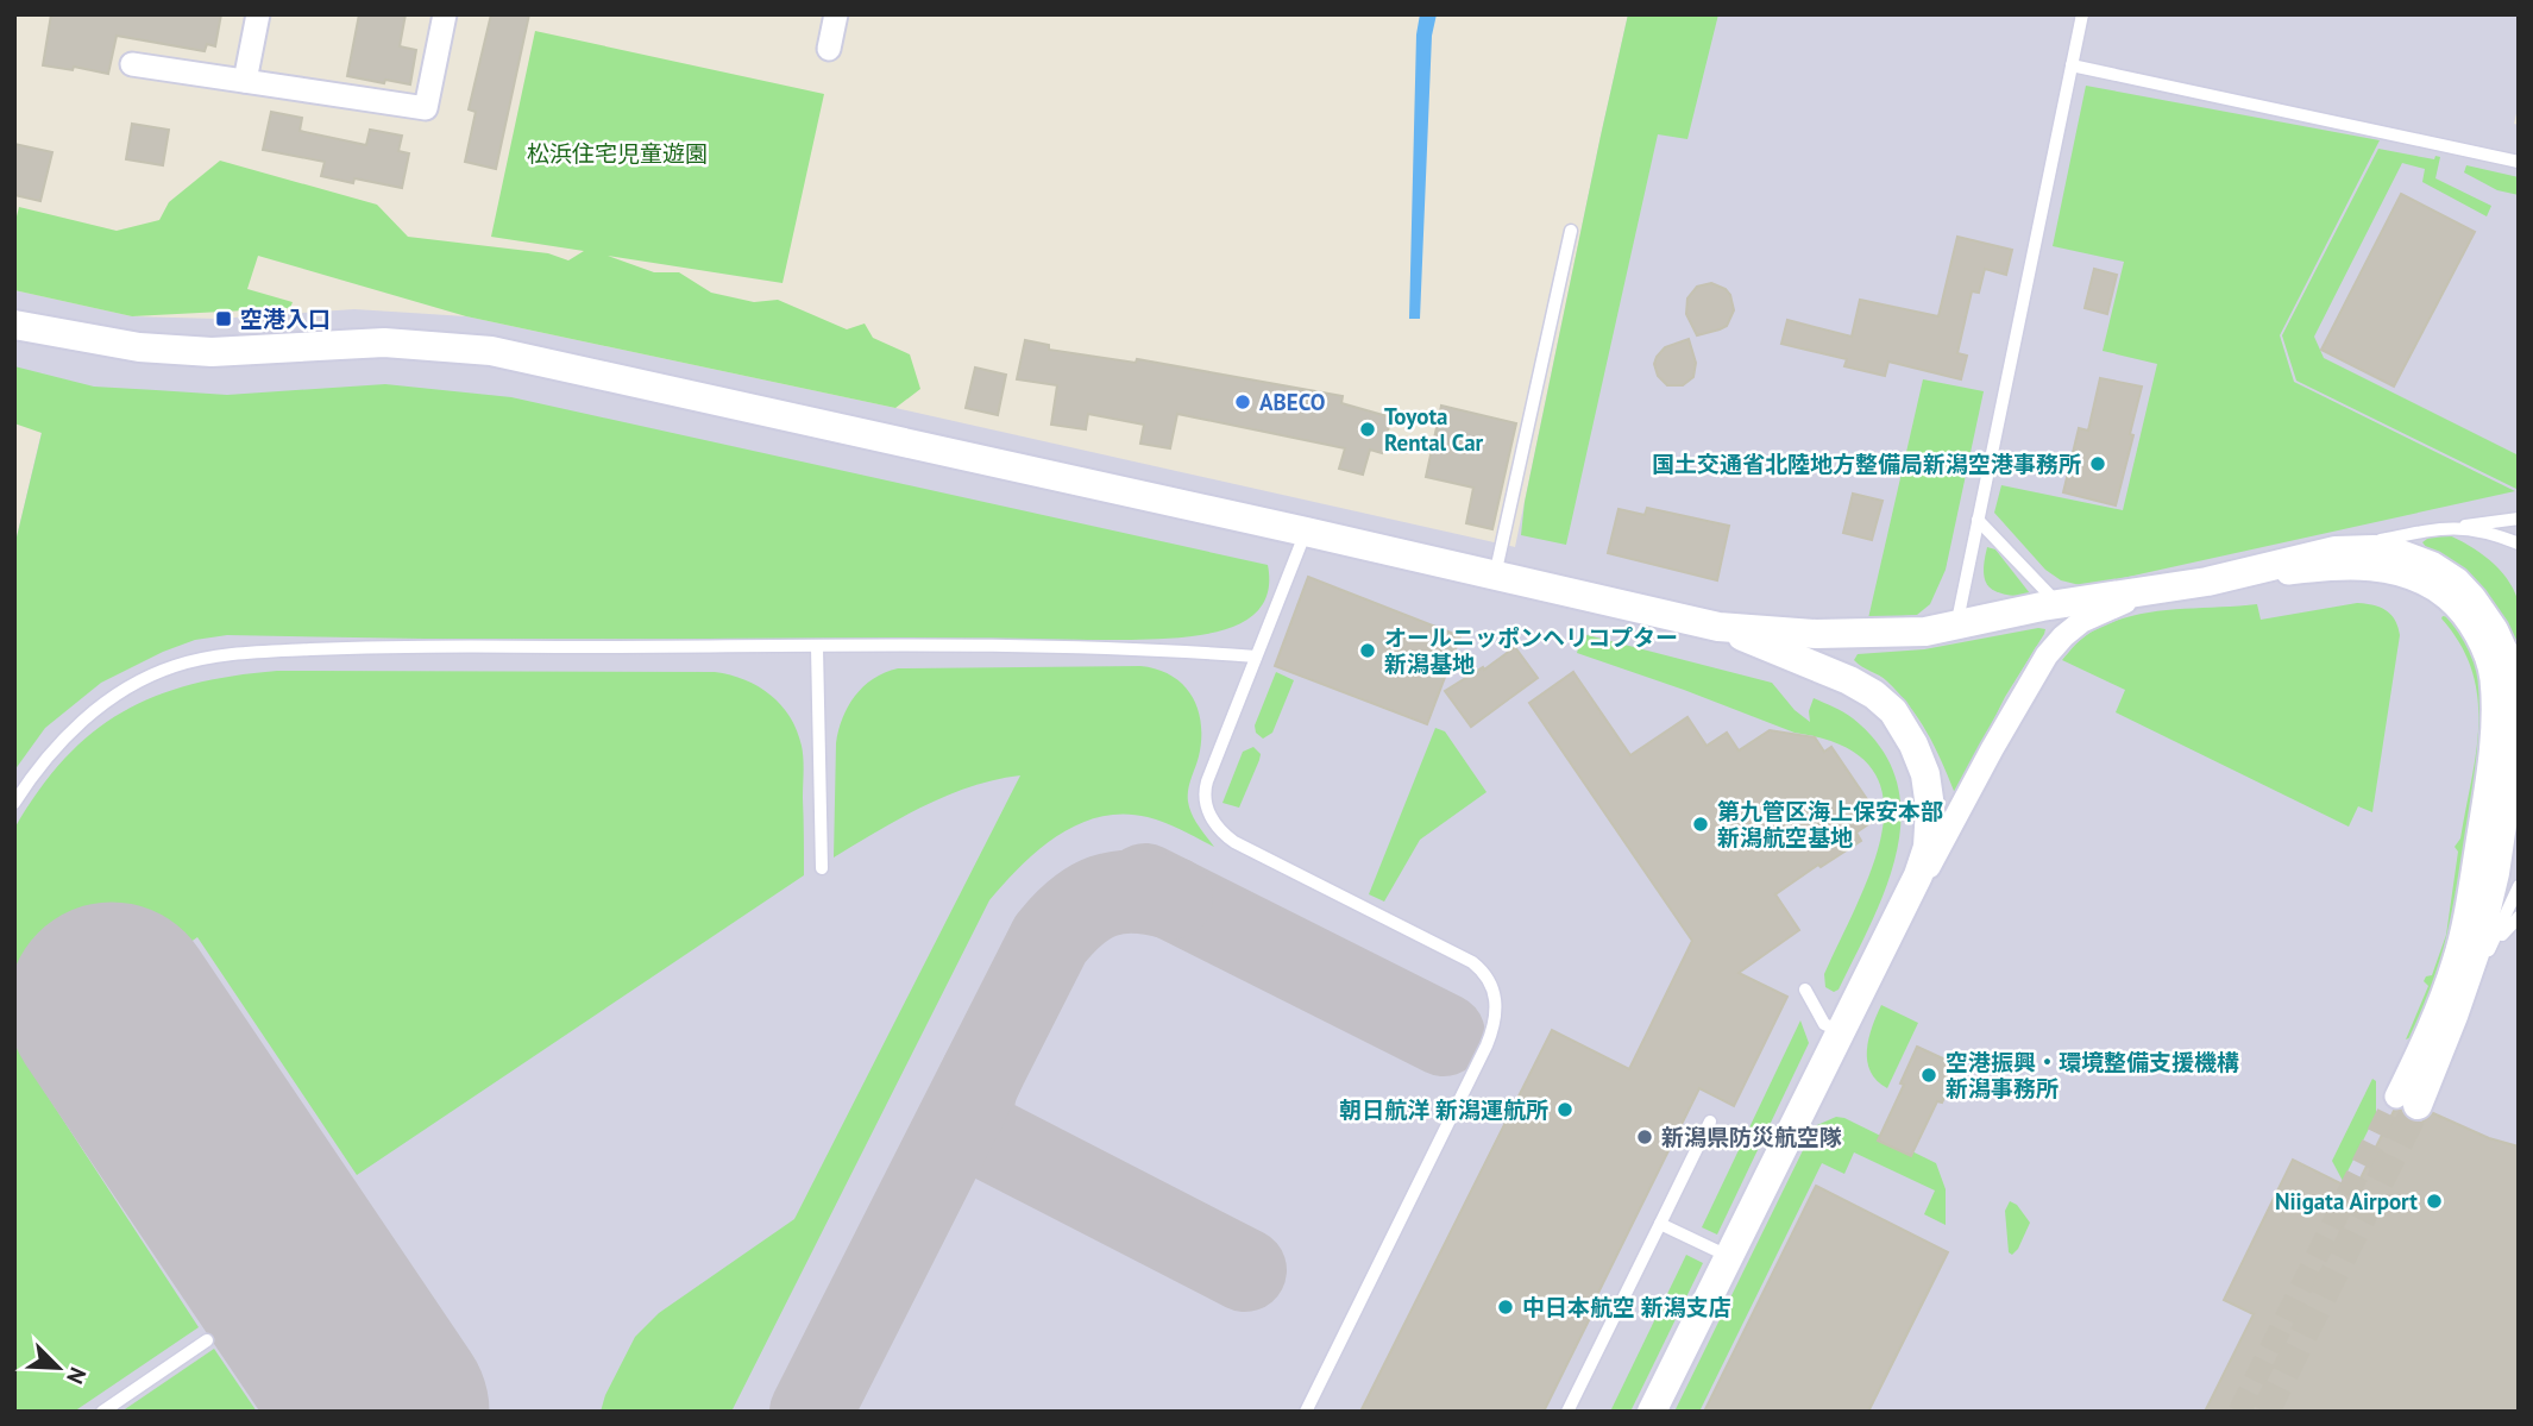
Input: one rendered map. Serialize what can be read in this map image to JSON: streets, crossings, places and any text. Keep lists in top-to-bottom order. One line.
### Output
{"parks":["松浜住宅児童遊園"],"places":{"transit":["空港入口"],"other":["ABECO","Toyota Rental Car","国土交通省北陸地方整備局新潟空港事務所","オールニッポンヘリコプター 新潟基地","第九管区海上保安本部 新潟航空基地","空港振興・環境整備支援機構 新潟事務所","朝日航洋 新潟運航所","新潟県防災航空隊","Niigata Airport","中日本航空 新潟支店"]},"north":"bottom right"}
